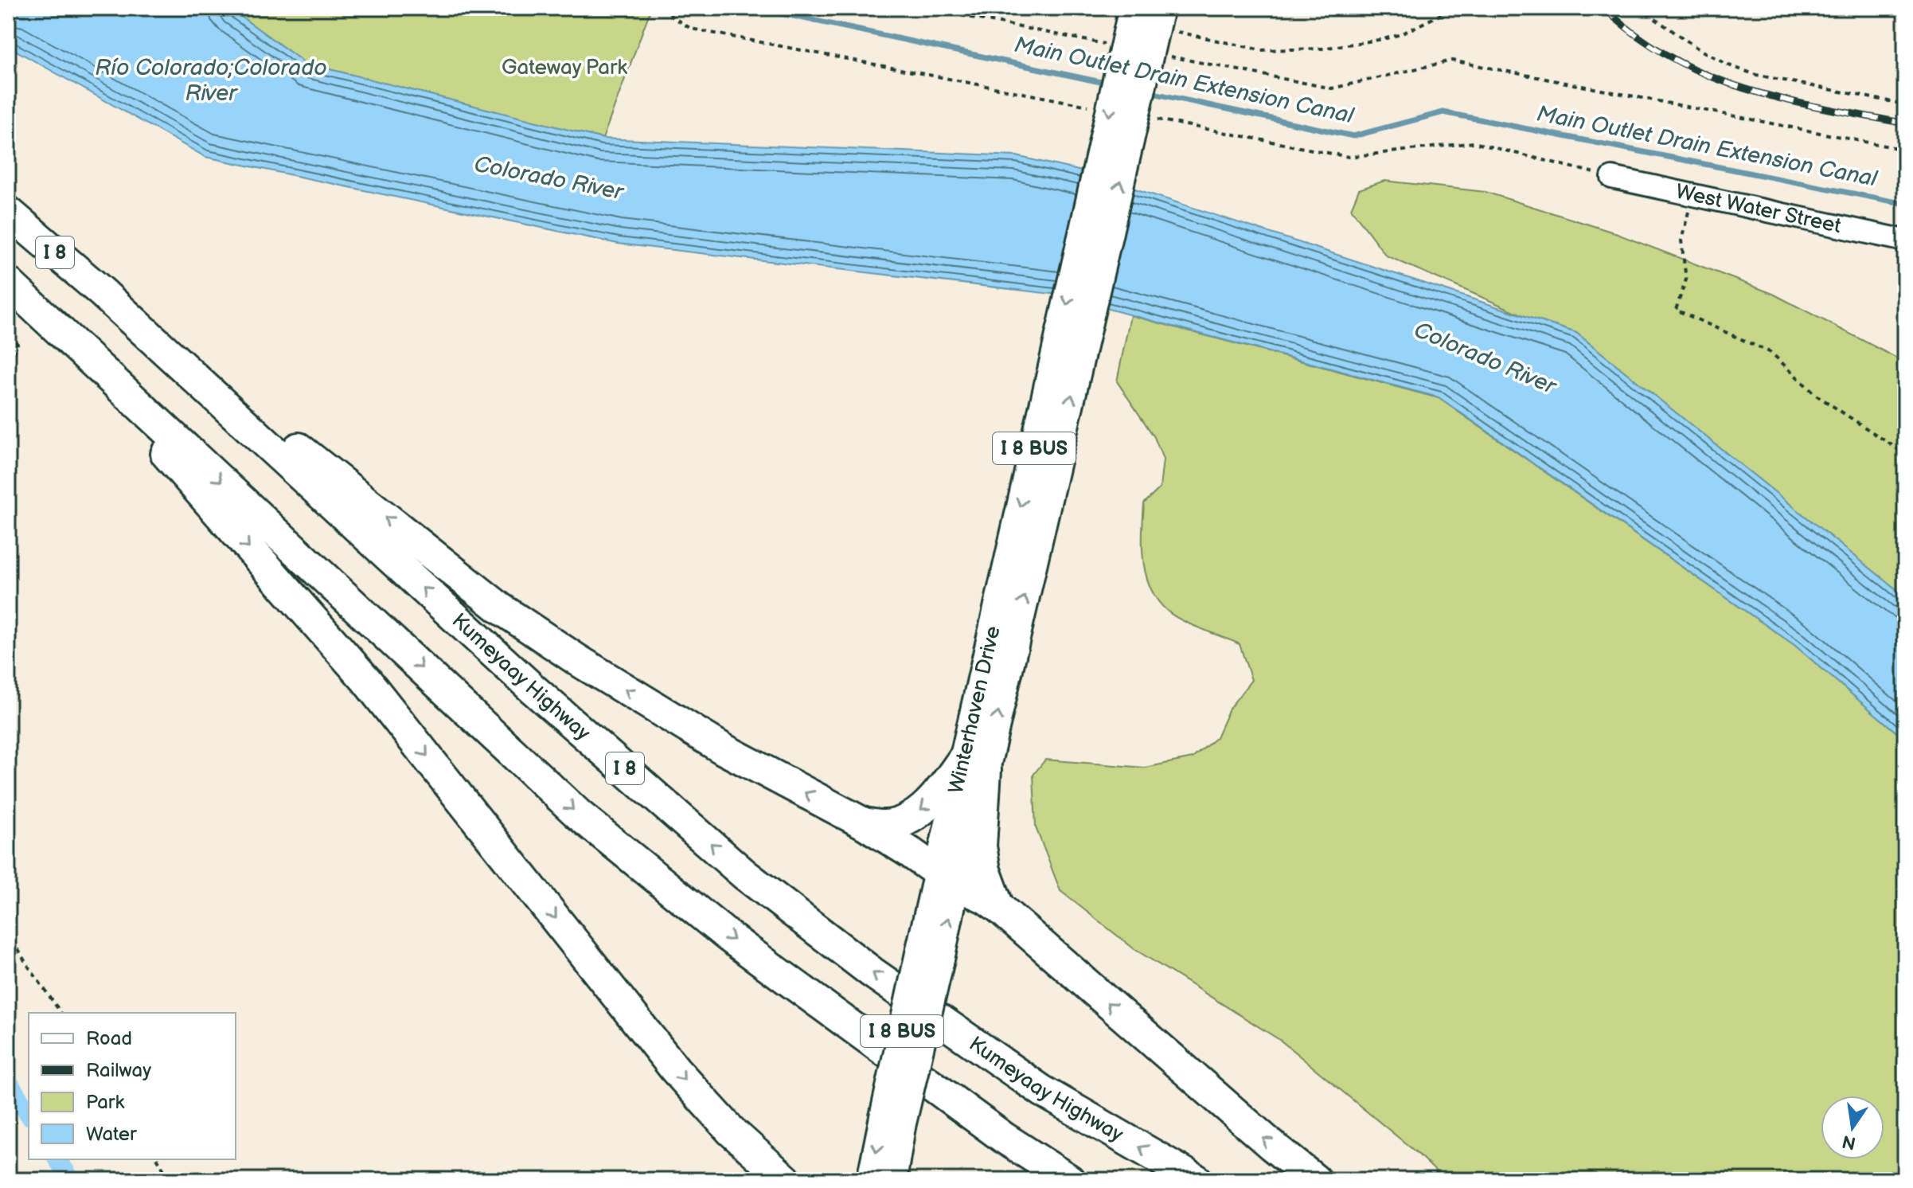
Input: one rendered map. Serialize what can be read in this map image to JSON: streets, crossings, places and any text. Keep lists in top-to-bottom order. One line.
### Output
{"streets":{"highway":["I 8","Kumeyaay Highway"],"main road":["I 8 BUS","Winterhaven Drive"],"street":["West Water Street"]},"crossings":[["I 8 BUS","Winterhaven Drive"]],"water":["Río Colorado;Colorado River","Main Outlet Drain Extension Canal","Colorado River"],"parks":["Gateway Park"],"legend":["Road","Railway","Park","Water"],"north":"bottom"}
